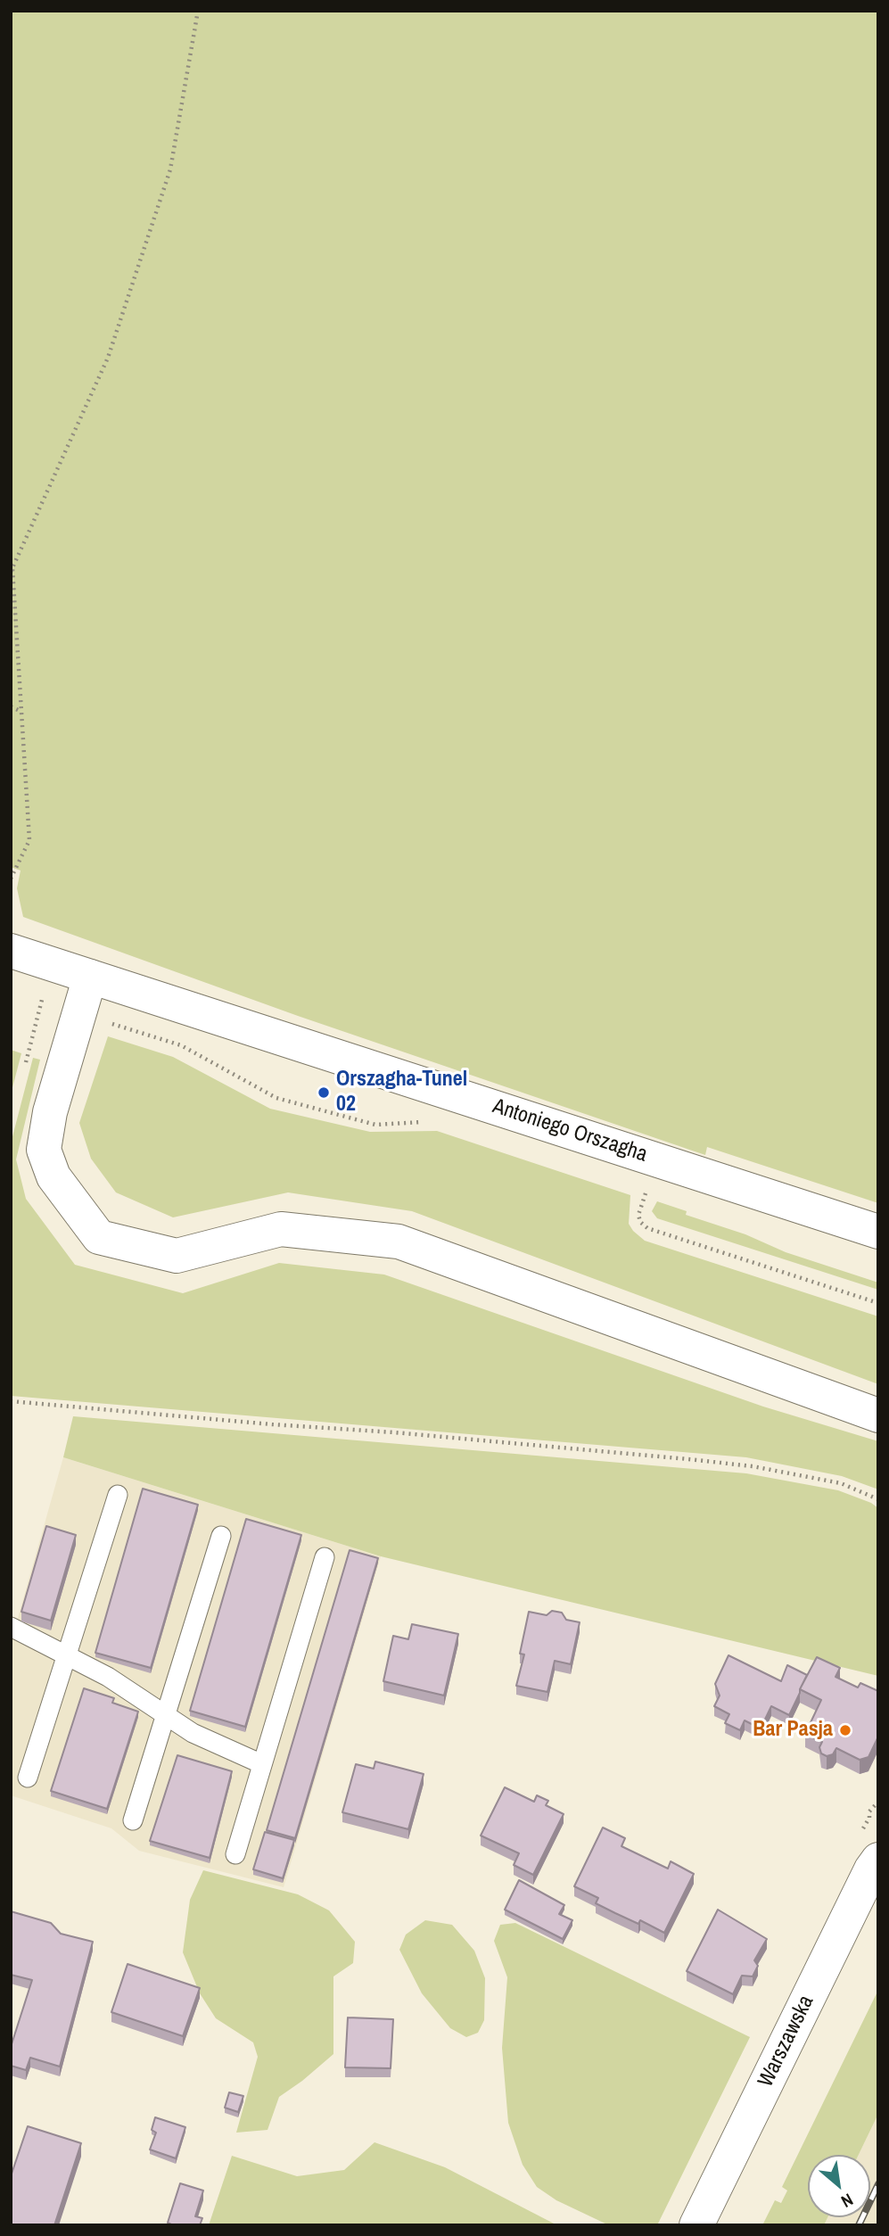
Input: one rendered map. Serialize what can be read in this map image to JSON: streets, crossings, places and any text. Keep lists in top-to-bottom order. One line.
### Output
{"streets":{"street":["Antoniego Orszagha","Warszawska"]},"places":["Orszagha-Tunel 02","Bar Pasja"],"north":"bottom right"}
